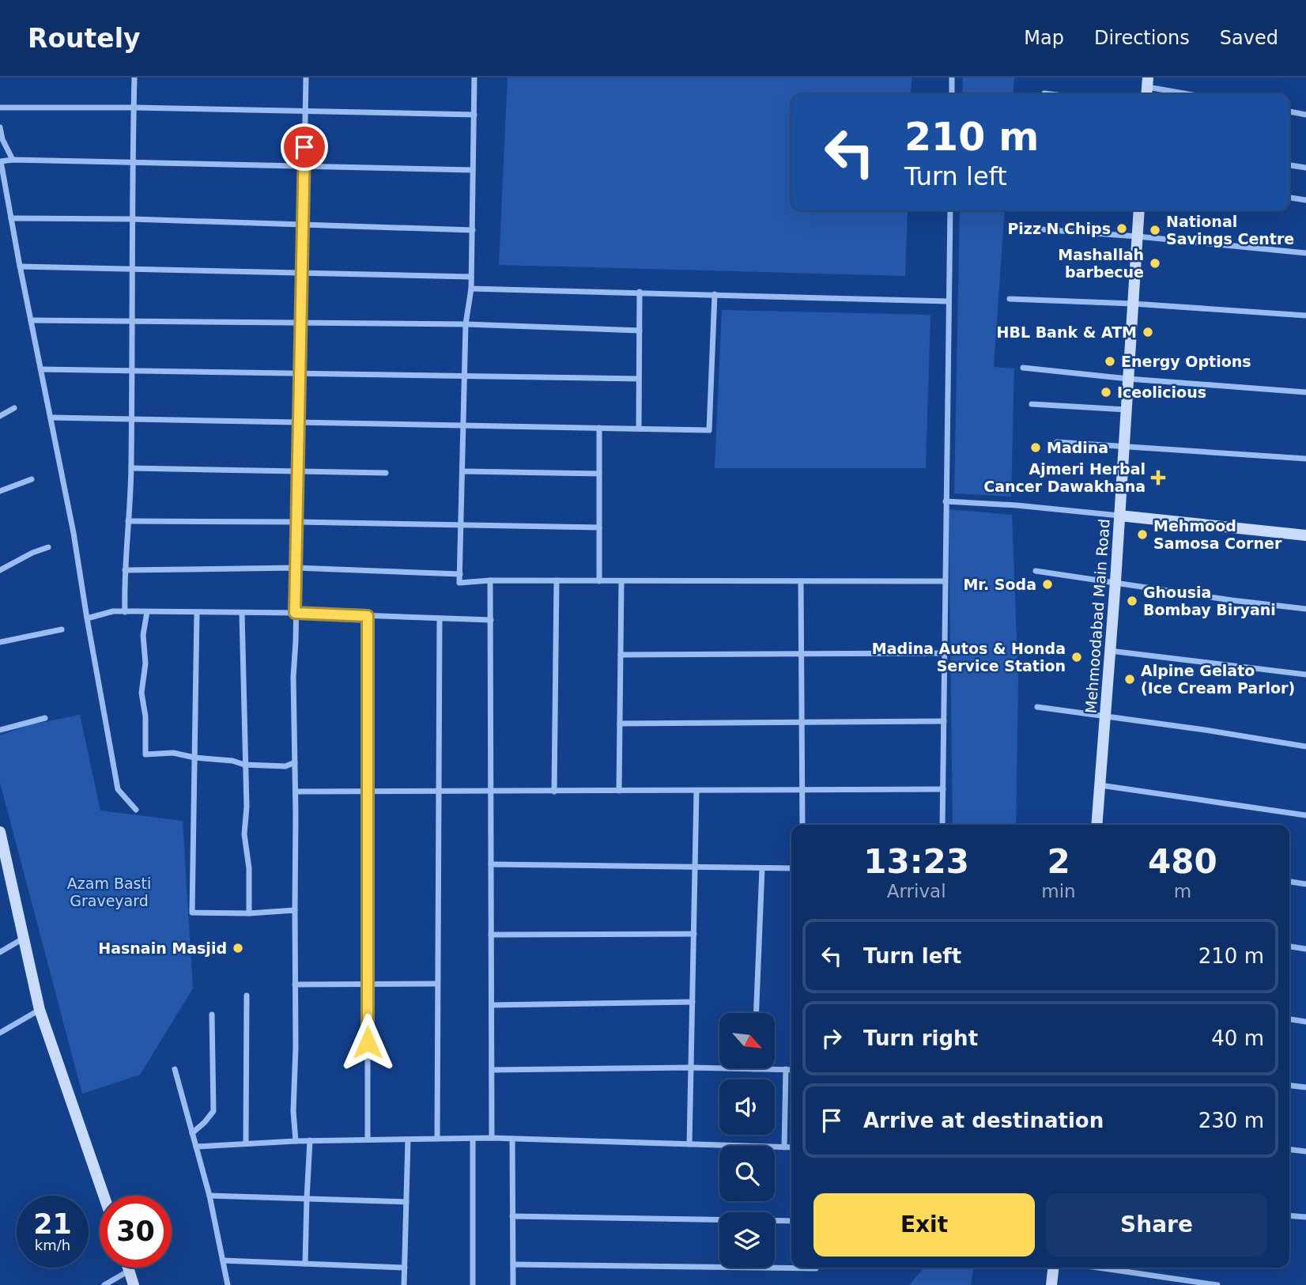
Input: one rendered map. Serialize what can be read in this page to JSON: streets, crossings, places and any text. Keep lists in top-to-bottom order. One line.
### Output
{"streets":{"street":["Mehmoodabad Main Road"]},"parks":["Azam Basti Graveyard"],"places":{"other":["Pizz N Chips","National Savings Centre","Mashallah barbecue","HBL Bank & ATM","Energy Options","Iceolicious","Madina","Mehmood Samosa Corner","Mr. Soda","Ghousia Bombay Biryani","Madina Autos & Honda Service Station","Alpine Gelato (Ice Cream Parlor)","Hasnain Masjid"],"health":["Ajmeri Herbal Cancer Dawakhana"]},"north":"bottom right","page":{"header":"Routely","nav":["Map","Directions","Saved"],"turn":["210 m","Turn left"],"eta":["13:23","Arrival","2","min","480","m"],"list":[{"name":"Turn left","value":"210 m"},{"name":"Turn right","value":"40 m"},{"name":"Arrive at destination","value":"230 m"}],"buttons":["Exit","Share"],"speed":"21 km/h","limit":"30"}}
